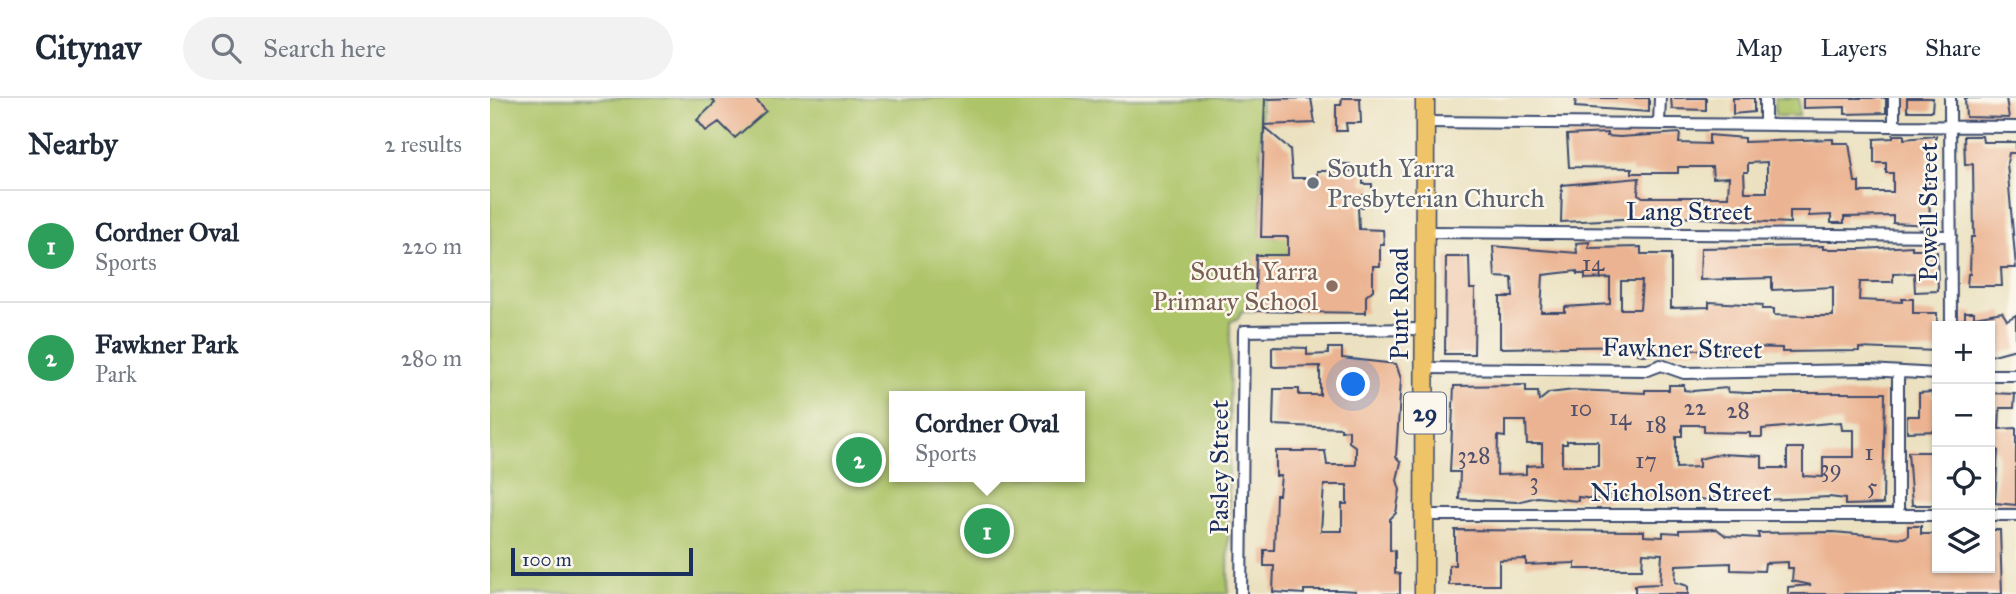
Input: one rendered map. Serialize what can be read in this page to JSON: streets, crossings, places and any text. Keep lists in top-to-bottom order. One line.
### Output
{"streets":{"highway":["Punt Road","29"],"street":["Lang Street","Powell Street","Fawkner Street","Pasley Street","Nicholson Street"]},"crossings":[["Lang Street","Powell Street"],["Lang Street","Punt Road"],["Punt Road","Fawkner Street"],["Punt Road","Pasley Street"],["Punt Road","Nicholson Street"]],"places":["South Yarra Presbyterian Church","South Yarra Primary School"],"house_numbers":["14","22","10","28","14","18","1","328","17","39","3","5"],"scale_bar":"100 m","page":{"header":"Citynav","search":"Search here","nav":["Map","Layers","Share"],"heading":["Nearby","2 results"],"list":[{"mark":"1","name":"Cordner Oval","note":"Sports","value":"220 m"},{"mark":"2","name":"Fawkner Park","note":"Park","value":"280 m"}],"map_buttons":["+","−"],"popup":["Cordner Oval","Sports"],"pins":["2","1"],"scale":"100 m"}}
